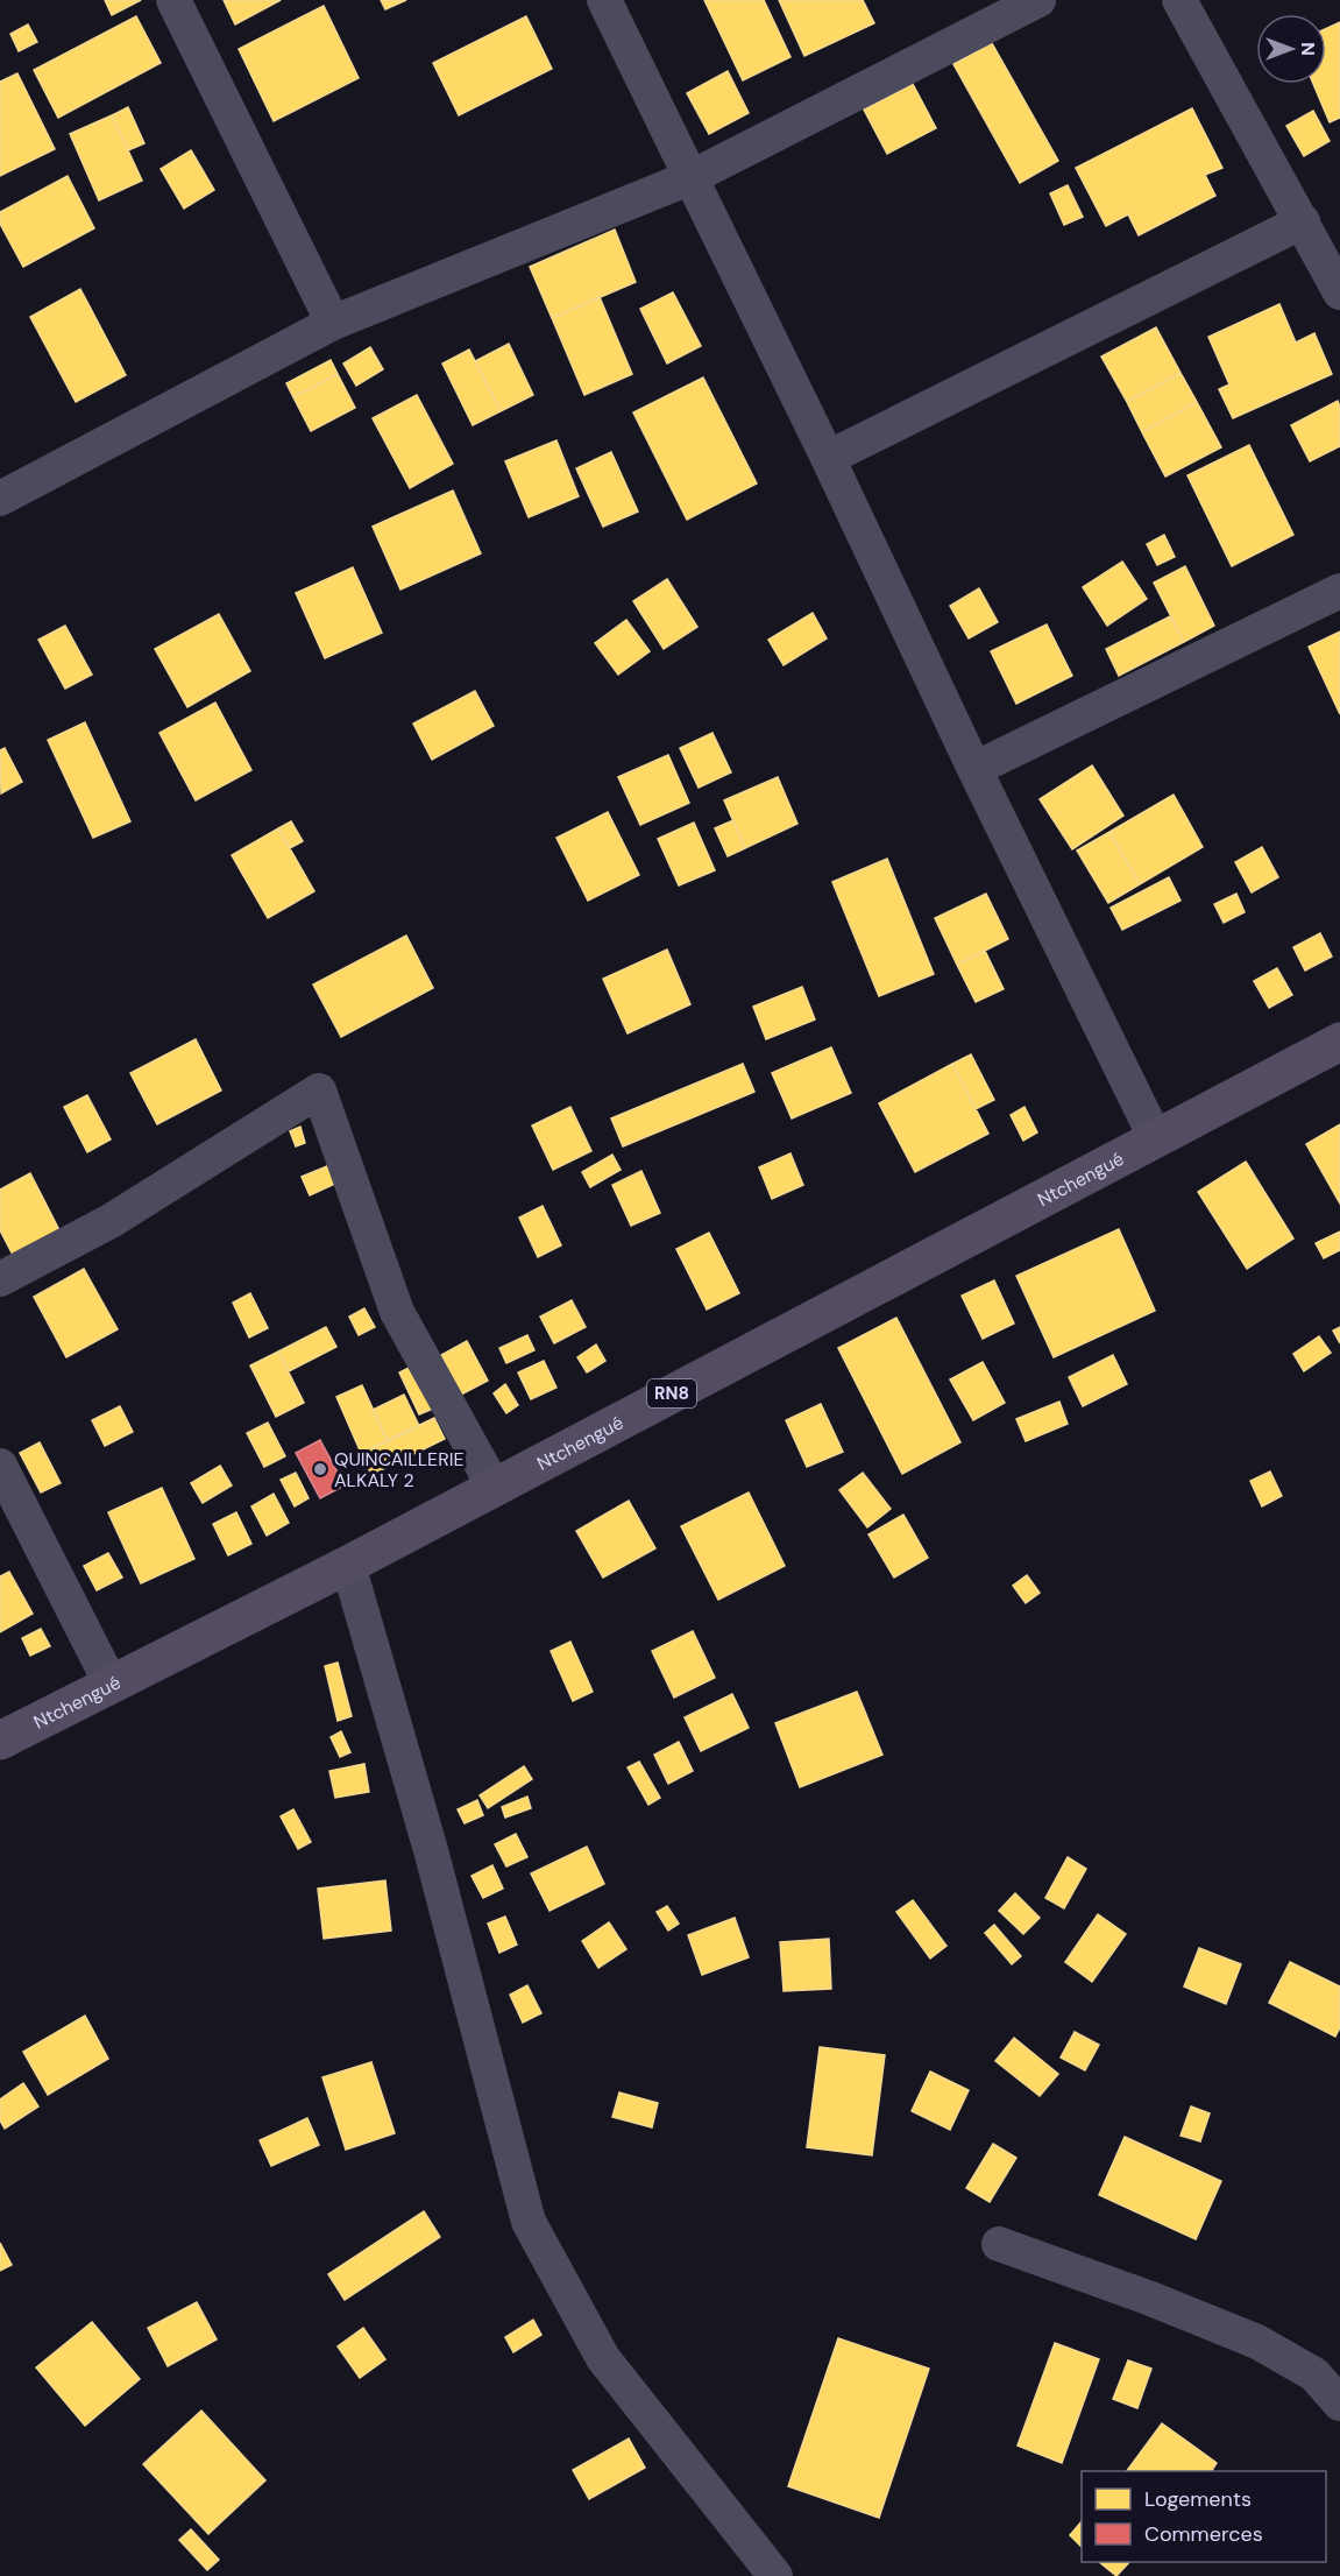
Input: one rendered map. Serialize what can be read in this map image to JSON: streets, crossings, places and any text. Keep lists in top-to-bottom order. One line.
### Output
{"streets":{"main road":["Ntchengué","RN8"]},"places":["QUINCAILLERIE ALKALY 2"],"legend":["Logements","Commerces"],"north":"right"}
